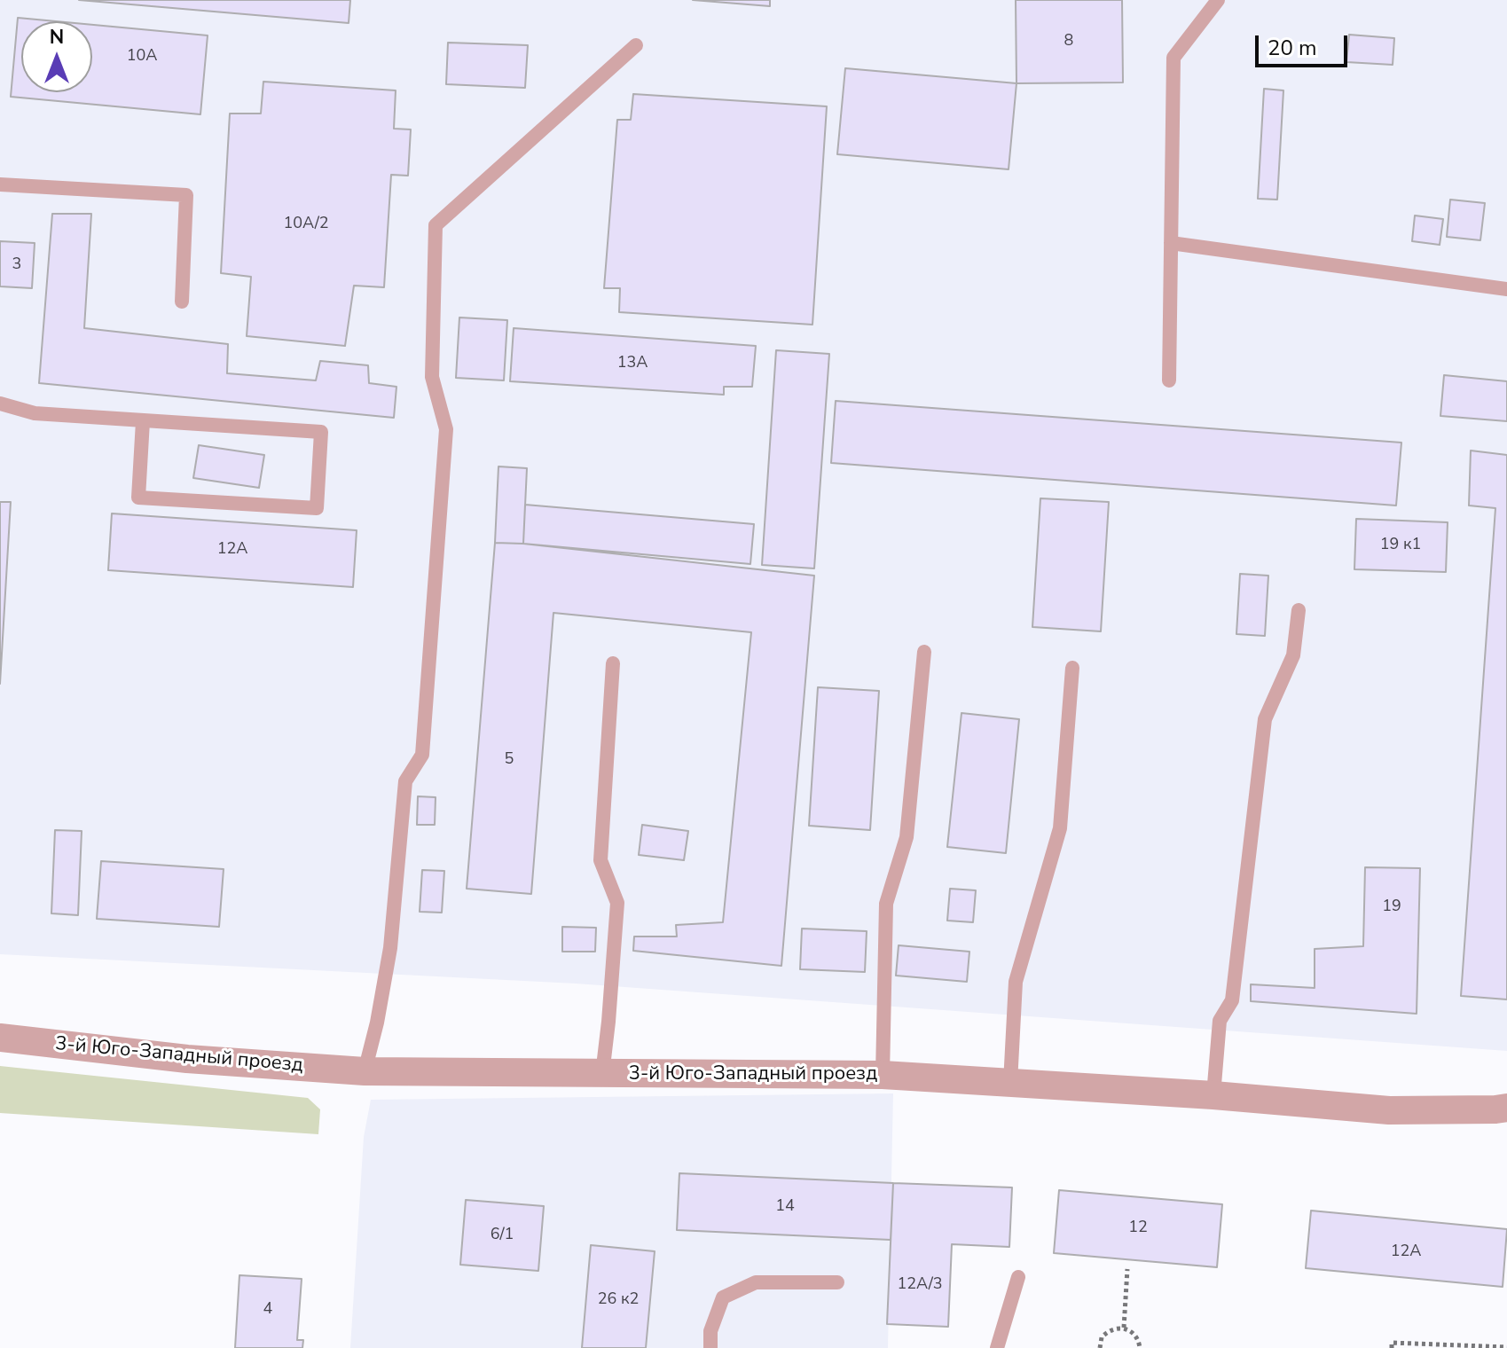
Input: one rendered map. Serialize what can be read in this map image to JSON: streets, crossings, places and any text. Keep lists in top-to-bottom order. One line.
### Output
{"streets":{"street":["3-й Юго-Западный проезд"]},"house_numbers":["8","10А","10А/2","3","13А","19 к1","12А","5","19","14","12","6/1","12А","12А/3","26 к2","4"],"scale_bar":"20 m","north":"top"}
